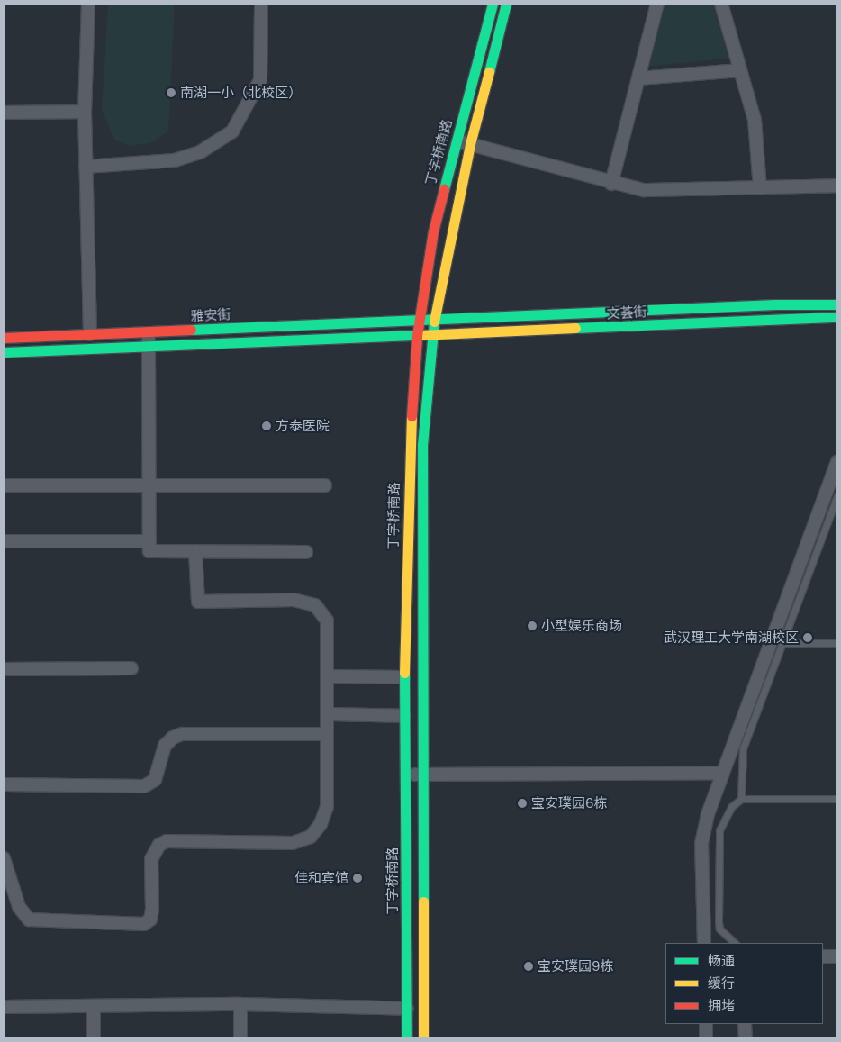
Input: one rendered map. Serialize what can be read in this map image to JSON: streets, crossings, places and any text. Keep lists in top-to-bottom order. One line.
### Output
{"streets":{"main road":["丁字桥南路","文荟街","雅安街"]},"crossings":[["丁字桥南路","文荟街"],["丁字桥南路","雅安街"],["文荟街","雅安街"]],"places":["南湖一小（北校区）","方泰医院","小型娱乐商场","武汉理工大学南湖校区","宝安璞园6栋","佳和宾馆","宝安璞园9栋"],"legend":["畅通","缓行","拥堵"]}
